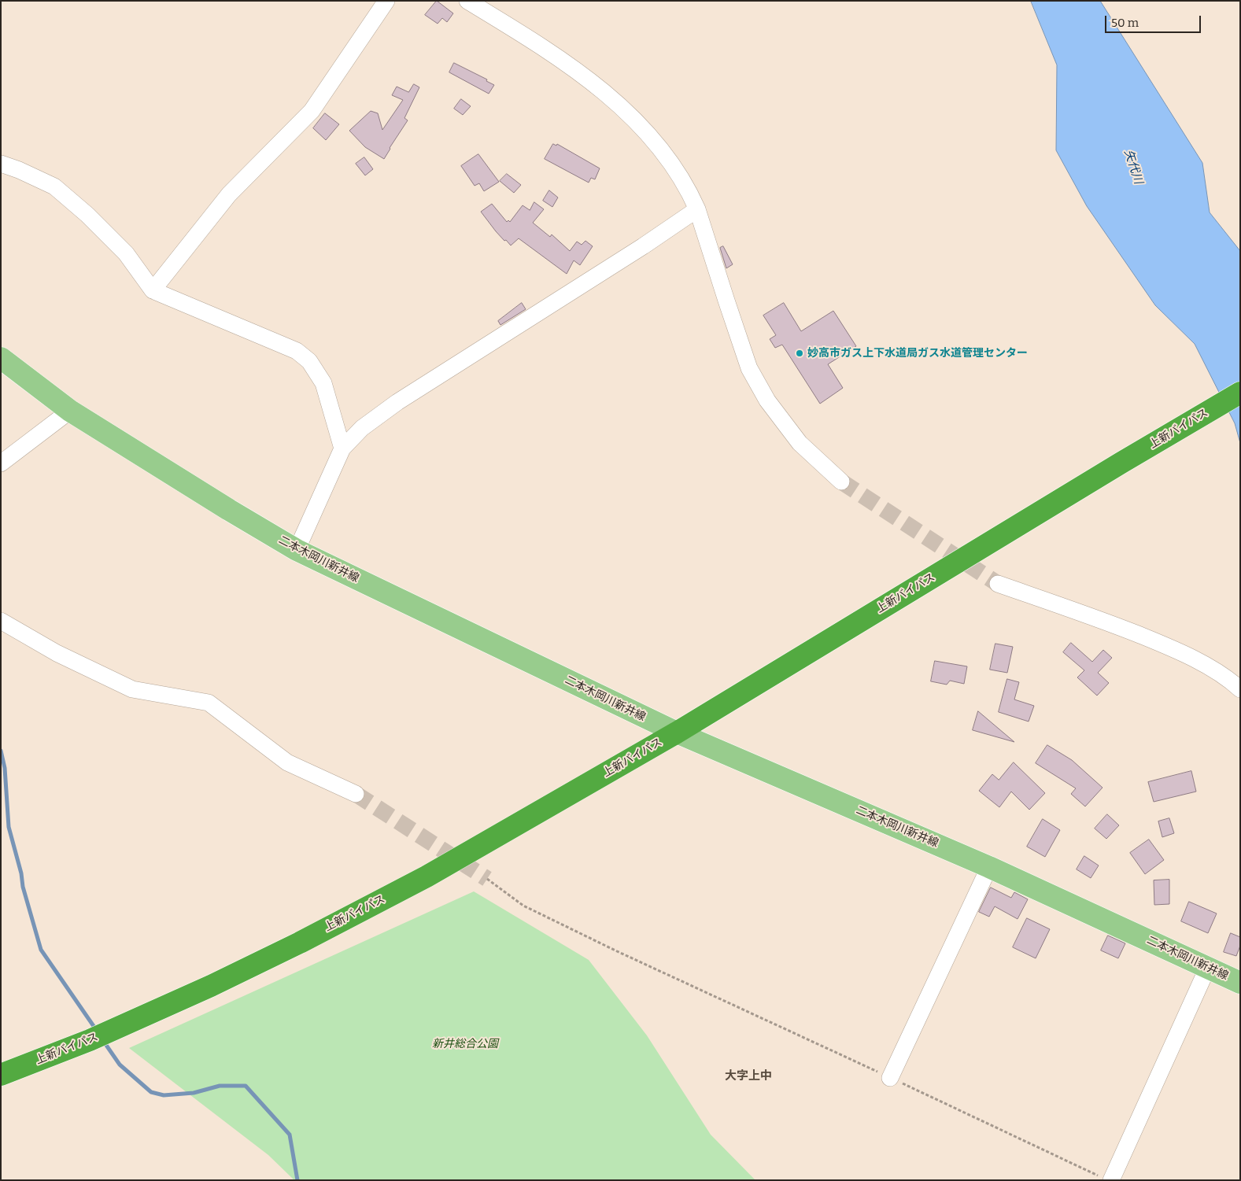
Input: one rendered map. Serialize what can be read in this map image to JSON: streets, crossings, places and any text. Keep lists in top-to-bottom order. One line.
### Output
{"streets":{"highway":["上新バイパス"],"main road":["二本木岡川新井線"]},"crossings":[["上新バイパス","二本木岡川新井線"]],"districts":["大字上中"],"water":["矢代川"],"parks":["新井総合公園"],"places":["妙高市ガス上下水道局ガス水道管理センター"],"scale_bar":"50 m"}
